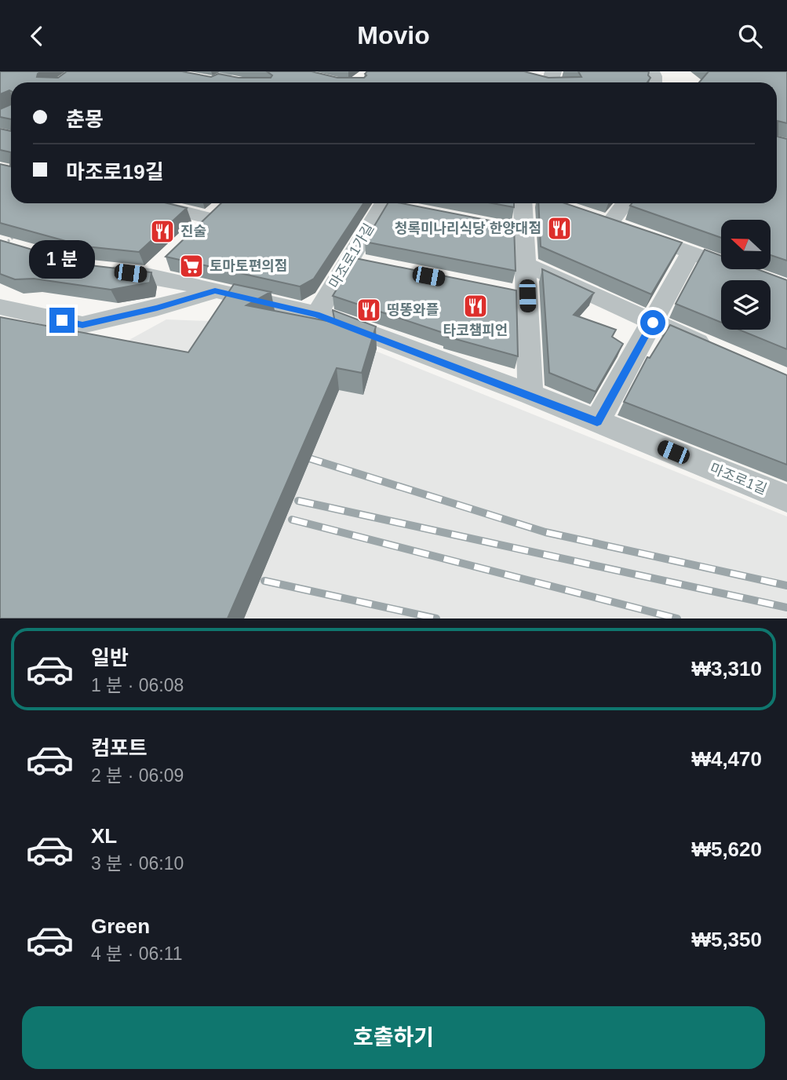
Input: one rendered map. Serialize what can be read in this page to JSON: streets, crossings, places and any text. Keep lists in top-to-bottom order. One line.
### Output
{"streets":{"street":["마조로1가길","마조로1길"]},"crossings":[["마조로1가길","마조로1길"]],"places":{"restaurant":["청록미나리식당 한양대점","진술","타코챔피언","띵똥와플"],"supermarket":["토마토편의점"]},"north":"left","page":{"header":"Movio","banner":["춘몽","마조로19길"],"bubble":"1 분","list":[{"name":"일반","note":"1 분 · 06:08","value":"₩3,310"},{"name":"컴포트","note":"2 분 · 06:09","value":"₩4,470"},{"name":"XL","note":"3 분 · 06:10","value":"₩5,620"},{"name":"Green","note":"4 분 · 06:11","value":"₩5,350"}],"buttons":"호출하기"}}
